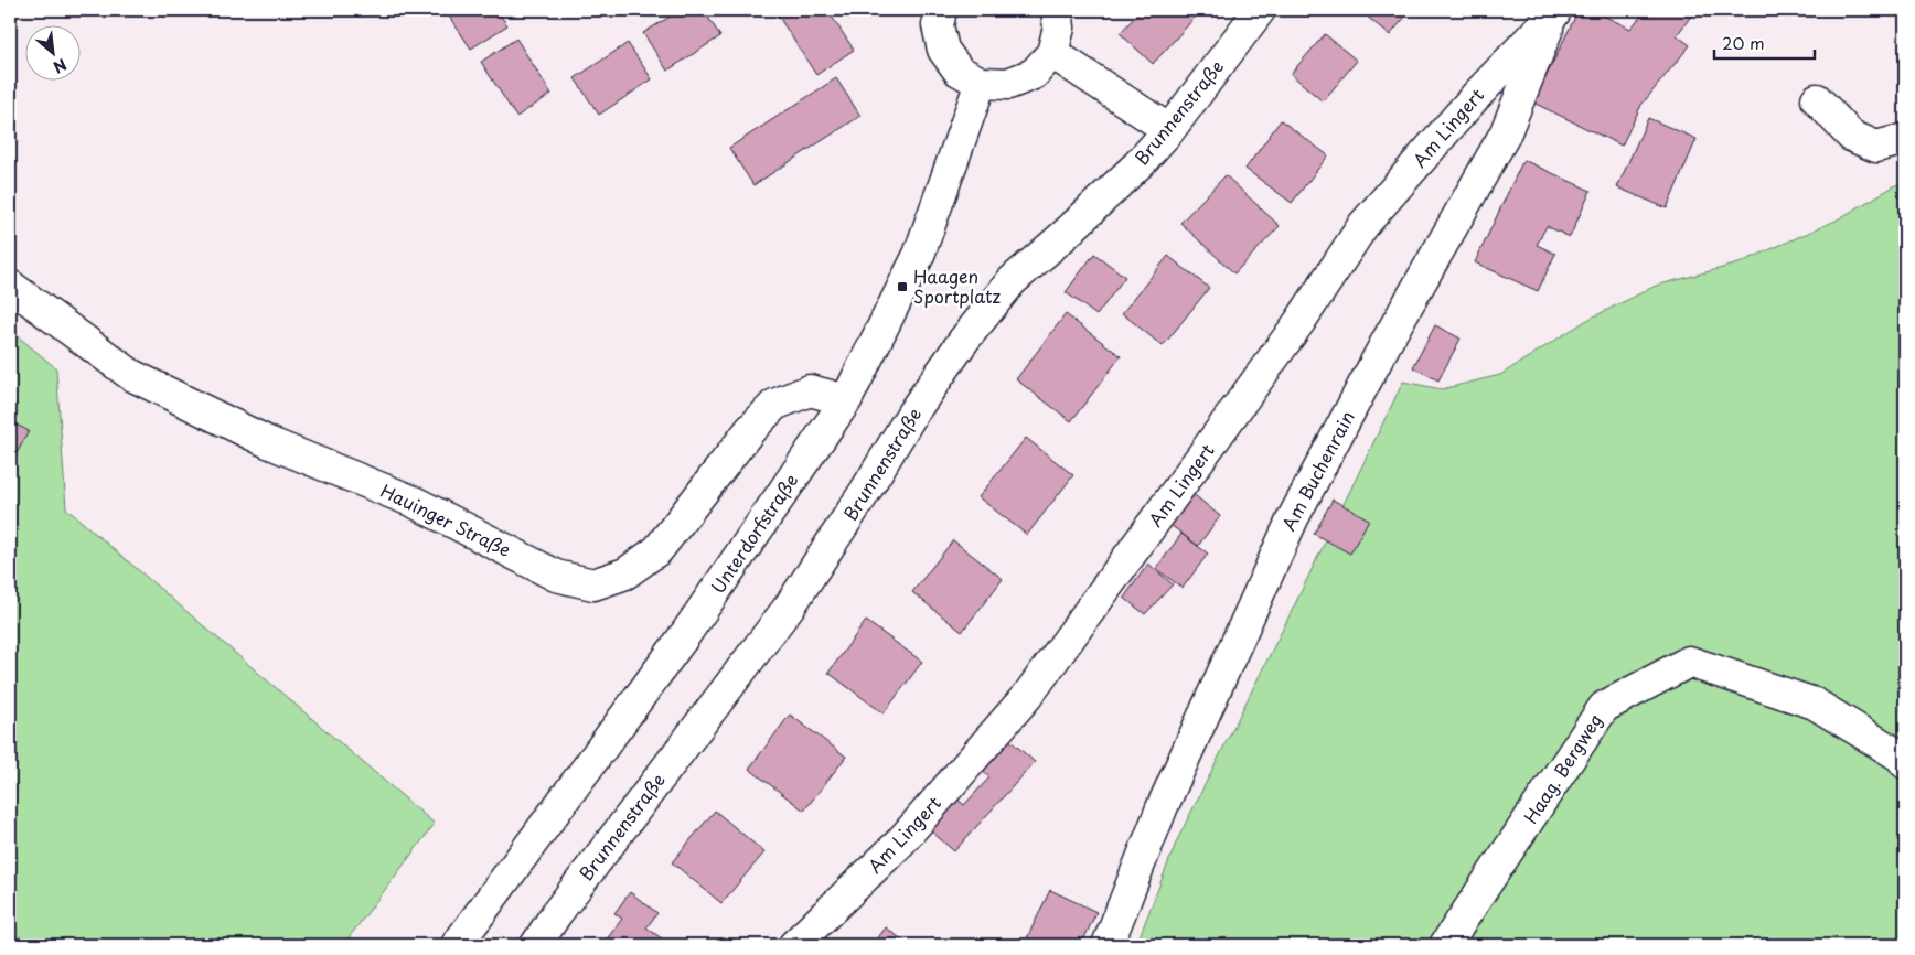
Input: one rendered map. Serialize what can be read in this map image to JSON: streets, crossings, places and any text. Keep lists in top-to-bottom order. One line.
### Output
{"streets":{"street":["Brunnenstraße","Am Lingert","Am Buchenrain","Hauinger Straße","Unterdorfstraße","Haag. Bergweg"]},"crossings":[["Am Lingert","Am Buchenrain"],["Hauinger Straße","Unterdorfstraße"]],"places":{"transit":["Haagen Sportplatz"]},"scale_bar":"20 m","north":"bottom right"}
